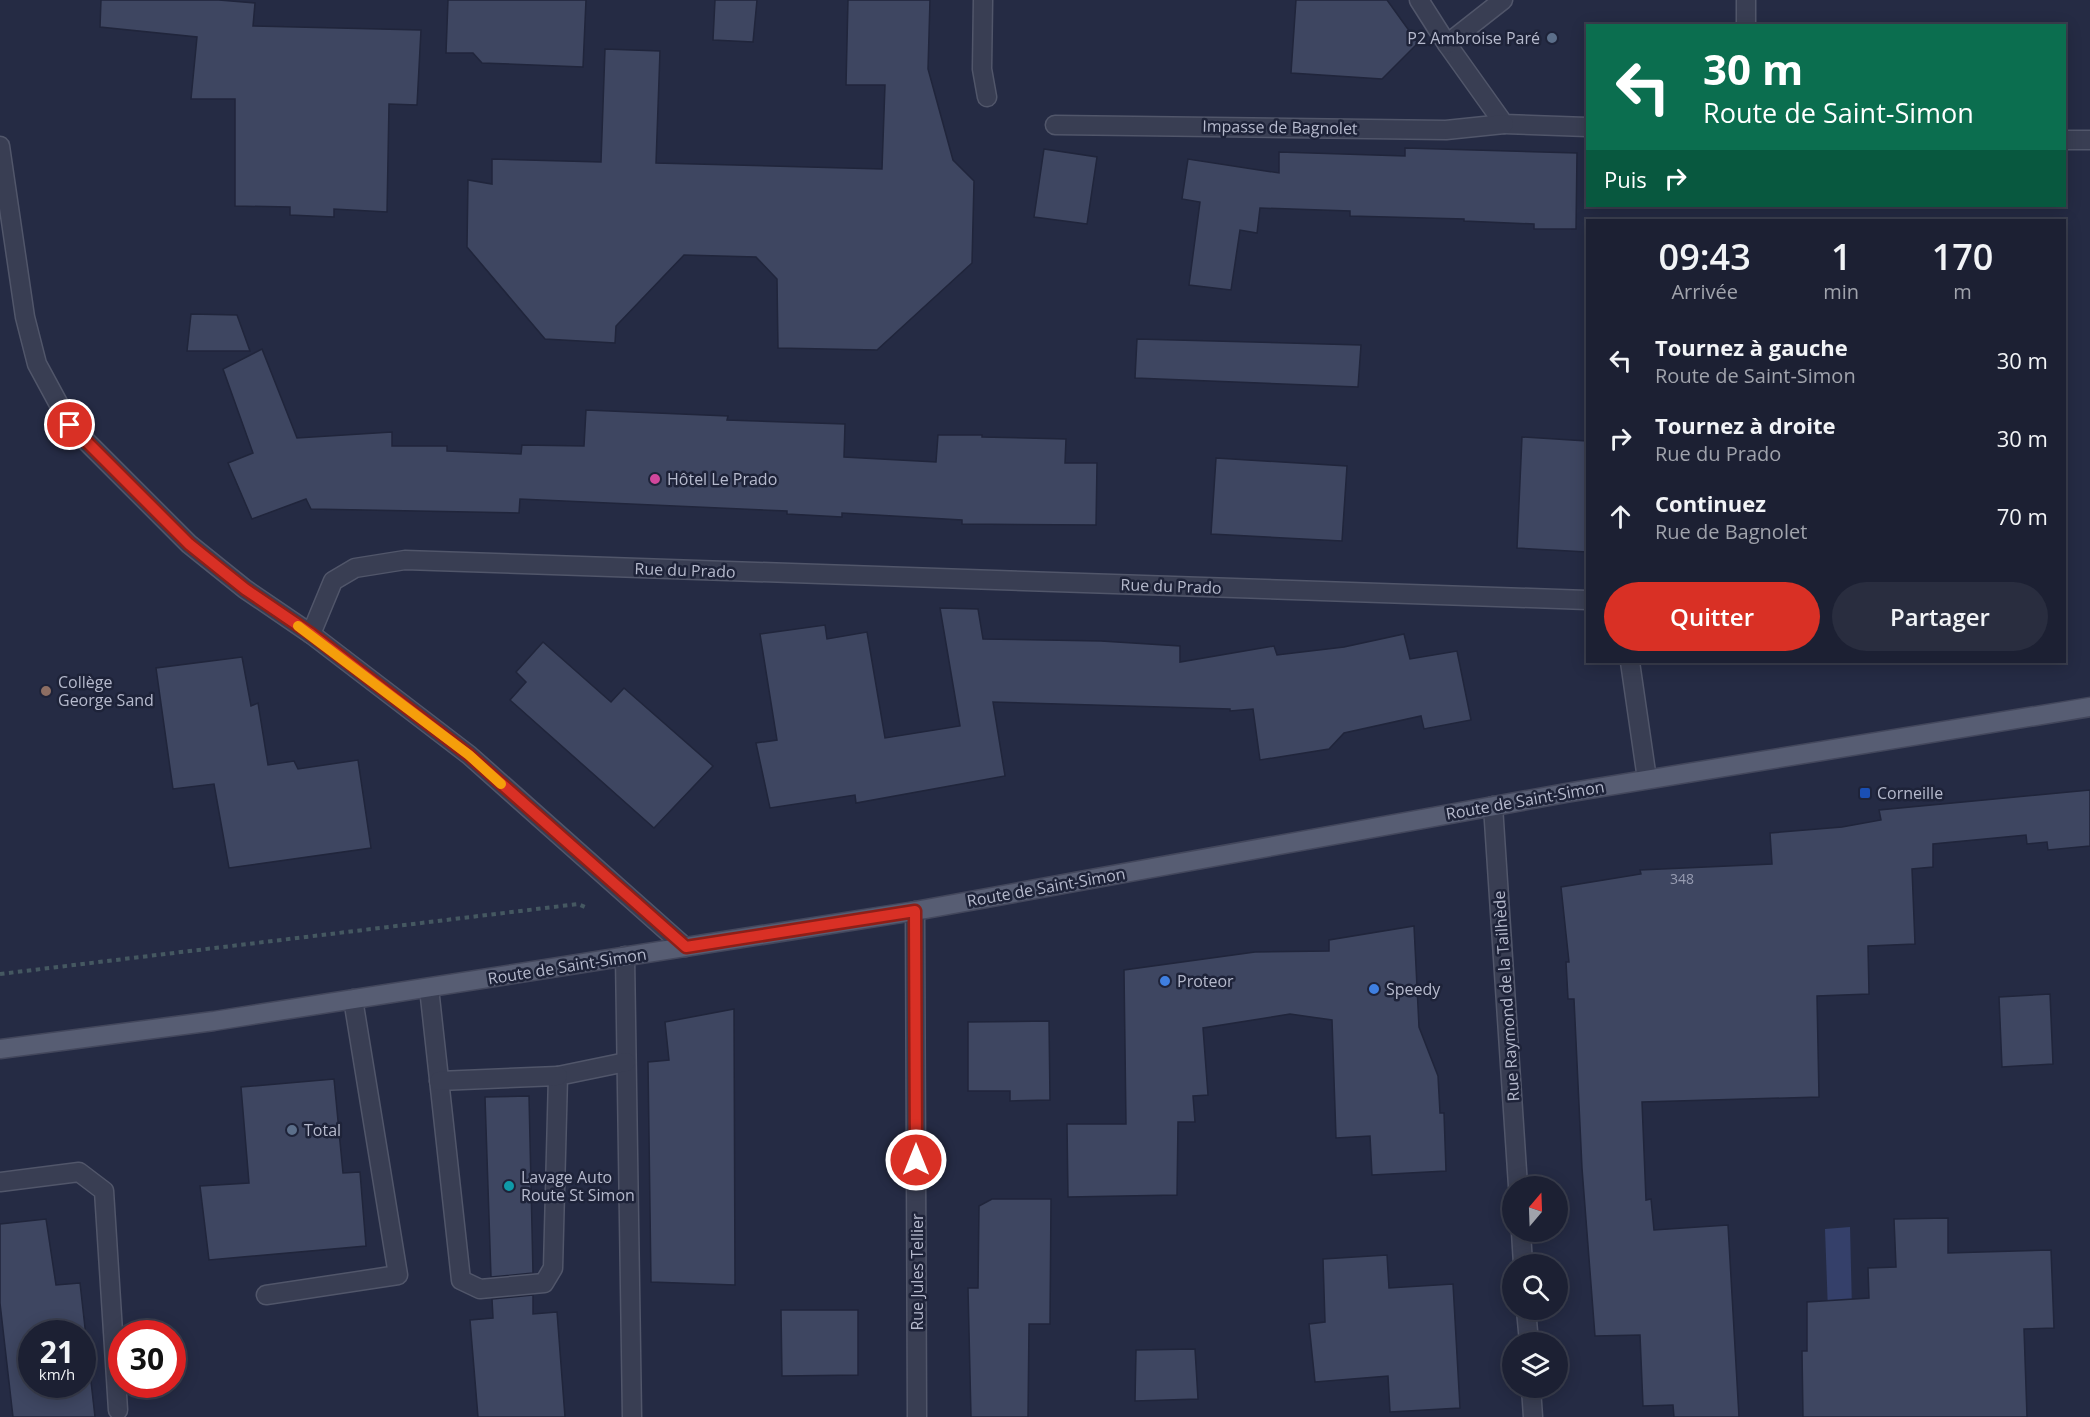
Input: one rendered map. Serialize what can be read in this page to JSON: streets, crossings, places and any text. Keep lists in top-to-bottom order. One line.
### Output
{"streets":{"main road":["Route de Saint-Simon"],"street":["Impasse de Bagnolet","Rue du Prado","Rue Raymond de la Tailhède","Rue Jules Tellier"]},"crossings":[["Route de Saint-Simon","Rue Raymond de la Tailhède"],["Route de Saint-Simon","Rue Jules Tellier"]],"places":{"other":["P2 Ambroise Paré","Hôtel Le Prado","Collège George Sand","Proteor","Speedy","Total","Lavage Auto Route St Simon"],"transit":["Corneille"]},"house_numbers":["348"],"north":"top","page":{"turn":["30 m","Route de Saint-Simon"],"then":"Puis","eta":["09:43","Arrivée","1","min","170","m"],"list":[{"name":"Tournez à gauche","note":"Route de Saint-Simon","value":"30 m"},{"name":"Tournez à droite","note":"Rue du Prado","value":"30 m"},{"name":"Continuez","note":"Rue de Bagnolet","value":"70 m"}],"buttons":["Quitter","Partager"],"speed":"21 km/h","limit":"30"}}
